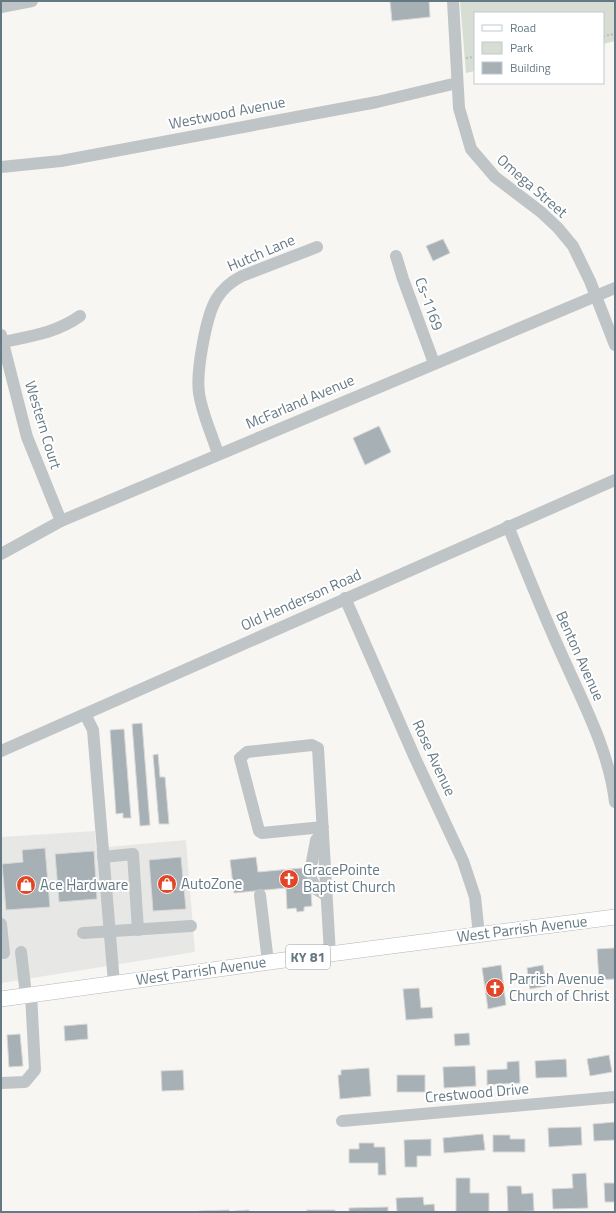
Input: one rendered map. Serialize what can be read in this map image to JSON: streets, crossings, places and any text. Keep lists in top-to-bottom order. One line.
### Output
{"streets":{"main road":["West Parrish Avenue","KY 81"],"street":["Westwood Avenue","Omega Street","Hutch Lane","Cs-1169","McFarland Avenue","Western Court","Old Henderson Road","Benton Avenue","Rose Avenue","Crestwood Drive"]},"crossings":[["Westwood Avenue","Omega Street"],["Omega Street","McFarland Avenue"],["Hutch Lane","McFarland Avenue"],["Cs-1169","McFarland Avenue"],["McFarland Avenue","Western Court"],["Old Henderson Road","Benton Avenue"],["Old Henderson Road","Rose Avenue"],["Rose Avenue","West Parrish Avenue"]],"places":{"church":["GracePointe Baptist Church","Parrish Avenue Church of Christ"],"shop":["AutoZone","Ace Hardware"]},"legend":["Road","Park","Building"]}
